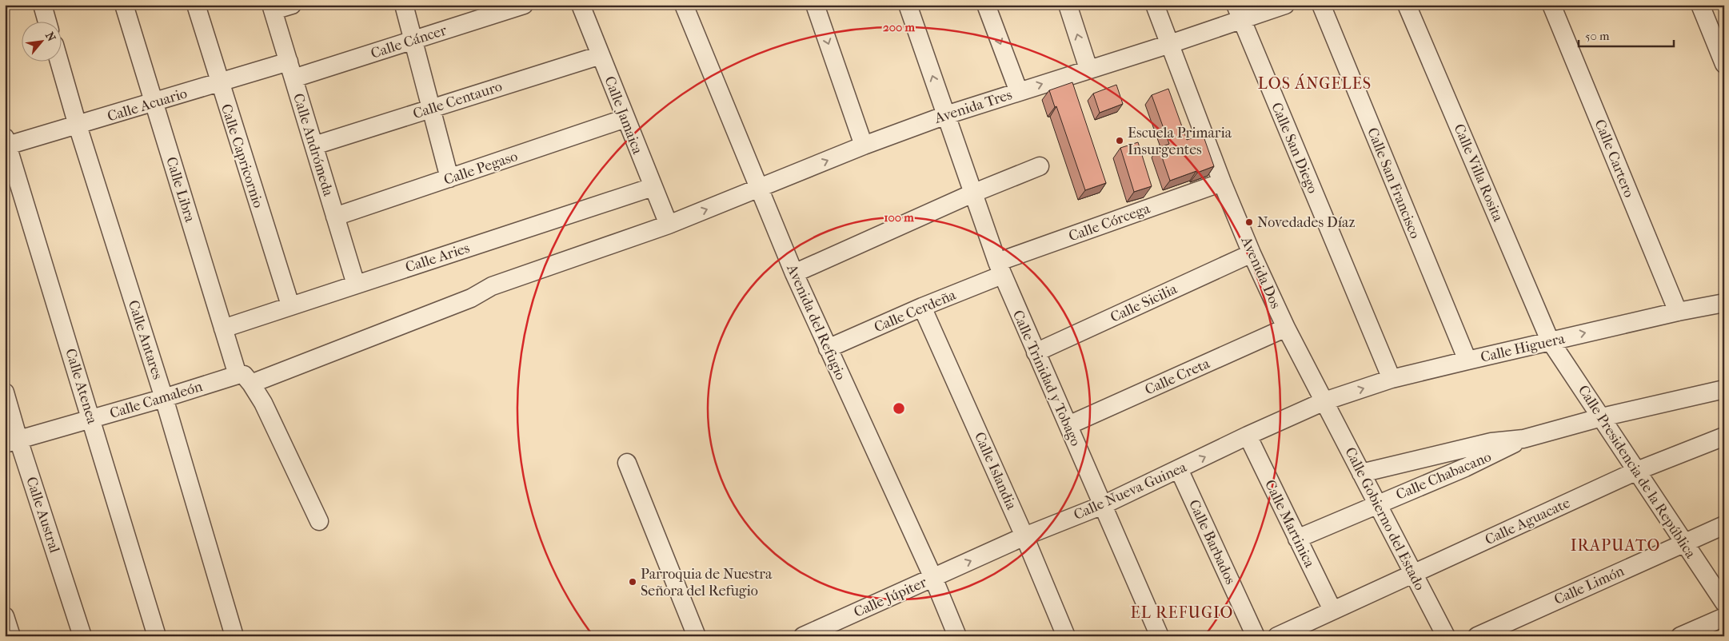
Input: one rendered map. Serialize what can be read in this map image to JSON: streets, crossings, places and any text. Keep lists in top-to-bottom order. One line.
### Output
{"streets":{"street":["Calle Cáncer","Calle Centauro","Calle Acuario","Avenida Tres","Calle Jamaica","Calle Andrómeda","Calle San Diego","Calle Capricornio","Calle Cartero","Calle Pegaso","Calle Villa Rosita","Calle San Francisco","Calle Libra","Calle Córcega","Calle Aries","Avenida Dos","Calle Sicilia","Calle Cerdeña","Avenida del Refugio","Calle Antares","Calle Higuera","Calle Creta","Calle Trinidad y Tobago","Calle Atenea","Calle Camaleón","Calle Islandia","Calle Presidencia de la República","Calle Chabacano","Calle Nueva Guinea","Calle Austral","Calle Gobierno del Estado","Calle Aguacate","Calle Martinica","Calle Barbados","Calle Limón","Calle Júpiter"]},"crossings":[["Calle Cáncer","Calle Acuario"],["Calle Cáncer","Calle Andrómeda"],["Calle Centauro","Calle Jamaica"],["Calle Centauro","Calle Andrómeda"],["Calle Acuario","Calle Andrómeda"],["Calle Acuario","Calle Capricornio"],["Calle Acuario","Calle Libra"],["Calle Acuario","Calle Antares"],["Calle Acuario","Calle Atenea"],["Avenida Tres","Calle Jamaica"],["Avenida Tres","Calle San Diego"],["Avenida Tres","Avenida Dos"],["Avenida Tres","Avenida del Refugio"],["Avenida Tres","Calle Trinidad y Tobago"],["Avenida Tres","Calle Camaleón"],["Calle Jamaica","Calle Pegaso"],["Calle Jamaica","Calle Aries"],["Calle Jamaica","Calle Camaleón"],["Calle Andrómeda","Calle Pegaso"],["Calle Andrómeda","Calle Aries"],["Calle San Diego","Calle Higuera"],["Calle Capricornio","Calle Aries"],["Calle Cartero","Calle Higuera"],["Calle Villa Rosita","Calle Higuera"],["Calle Villa Rosita","Calle Presidencia de la República"],["Calle San Francisco","Calle Higuera"],["Calle Libra","Calle Aries"],["Calle Libra","Calle Camaleón"],["Calle Córcega","Avenida Dos"],["Calle Córcega","Calle Cerdeña"],["Calle Córcega","Calle Trinidad y Tobago"],["Avenida Dos","Calle Sicilia"],["Avenida Dos","Calle Higuera"],["Avenida Dos","Calle Creta"],["Avenida Dos","Calle Nueva Guinea"],["Avenida Dos","Calle Gobierno del Estado"],["Calle Sicilia","Calle Trinidad y Tobago"],["Calle Cerdeña","Avenida del Refugio"],["Calle Cerdeña","Calle Trinidad y Tobago"],["Calle Cerdeña","Calle Islandia"],["Avenida del Refugio","Calle Nueva Guinea"],["Avenida del Refugio","Calle Júpiter"],["Calle Antares","Calle Camaleón"],["Calle Higuera","Calle Presidencia de la República"],["Calle Higuera","Calle Nueva Guinea"],["Calle Higuera","Calle Gobierno del Estado"],["Calle Creta","Calle Trinidad y Tobago"],["Calle Trinidad y Tobago","Calle Nueva Guinea"],["Calle Atenea","Calle Camaleón"],["Calle Camaleón","Calle Austral"],["Calle Islandia","Calle Nueva Guinea"],["Calle Presidencia de la República","Calle Chabacano"],["Calle Presidencia de la República","Calle Aguacate"],["Calle Presidencia de la República","Calle Limón"],["Calle Chabacano","Calle Gobierno del Estado"],["Calle Chabacano","Calle Martinica"],["Calle Nueva Guinea","Calle Gobierno del Estado"],["Calle Nueva Guinea","Calle Martinica"],["Calle Nueva Guinea","Calle Barbados"],["Calle Nueva Guinea","Calle Júpiter"],["Calle Gobierno del Estado","Calle Aguacate"],["Calle Aguacate","Calle Martinica"]],"one_way":["Calle Higuera","Calle Nueva Guinea"],"districts":["LOS ÁNGELES","IRAPUATO","EL REFUGIO"],"places":["Escuela Primaria Insurgentes","Novedades Díaz","Parroquia de Nuestra Señora del Refugio"],"scale_bar":"50 m","north":"top right","rings":["200 m","100 m"]}
